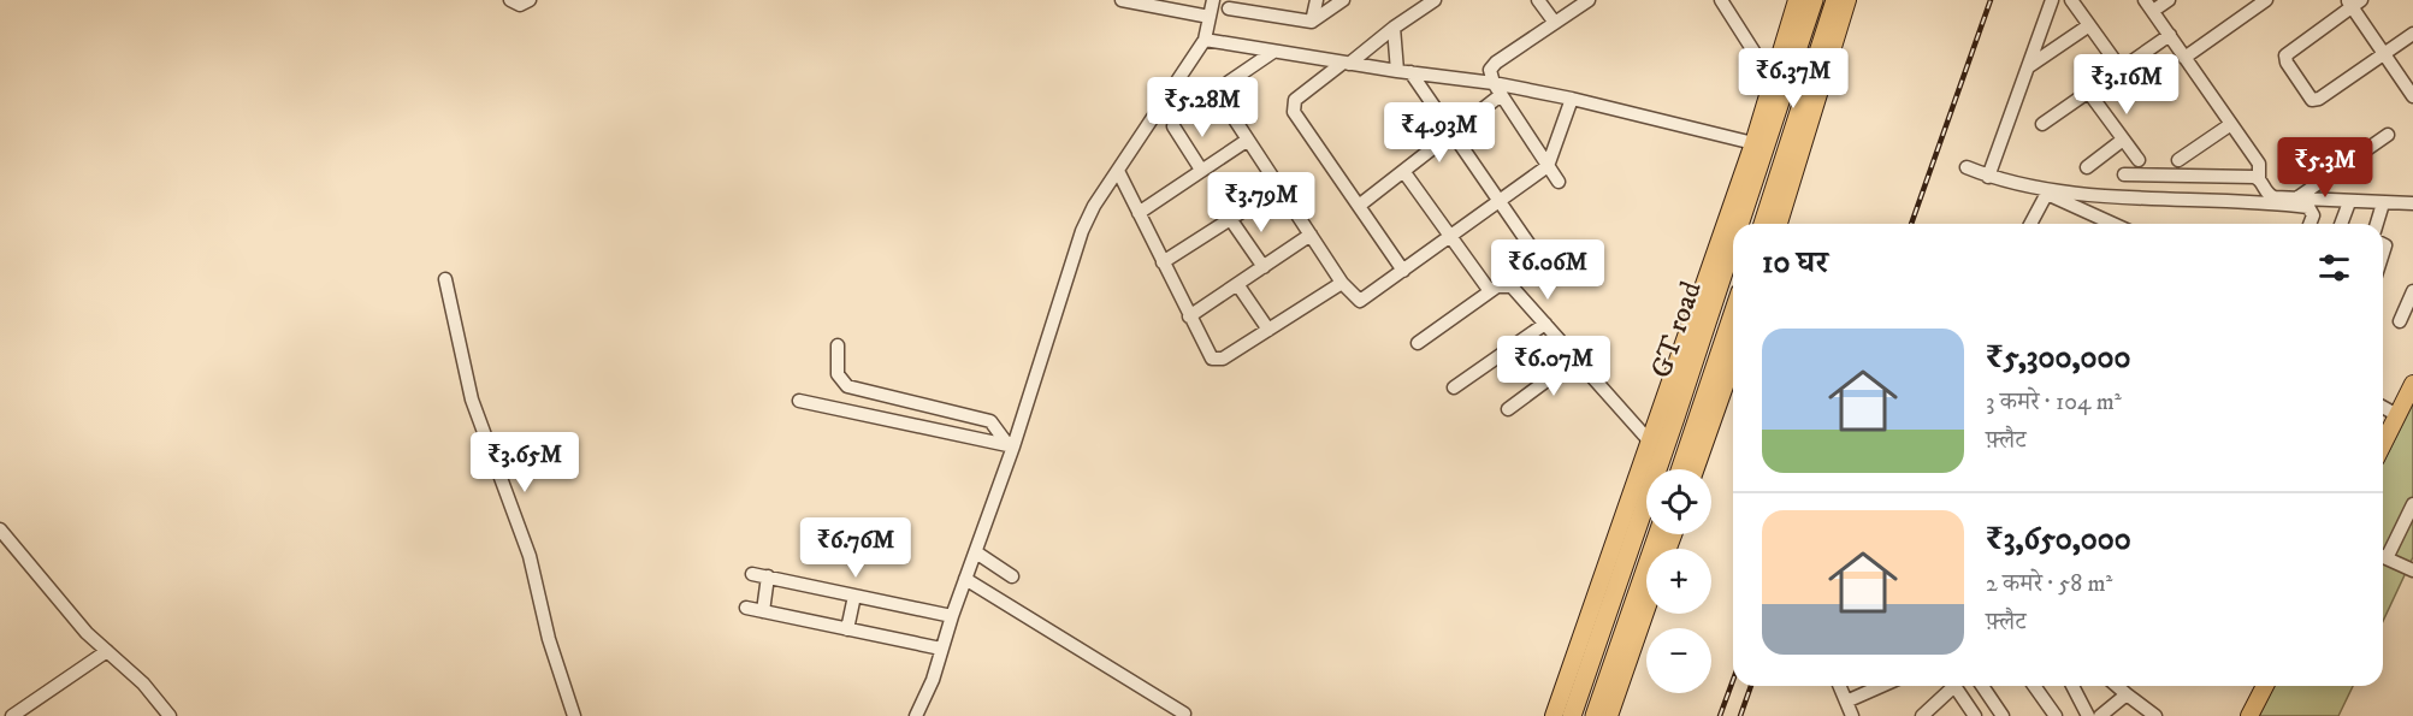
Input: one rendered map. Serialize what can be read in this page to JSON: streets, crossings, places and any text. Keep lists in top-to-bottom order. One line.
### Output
{"streets":{"highway":["GT road"]},"page":{"price":["₹6.37M","₹3.16M","₹5.28M","₹4.93M","₹5.3M","₹3.79M","₹6.06M","₹6.07M","₹3.65M","₹6.76M"],"heading":"10 घर","list":[{"name":"₹5,300,000","note":"3 कमरे · 104 m² · फ़्लैट"},{"name":"₹3,650,000","note":"2 कमरे · 58 m² · फ़्लैट"}],"map_buttons":["+","−"]}}
